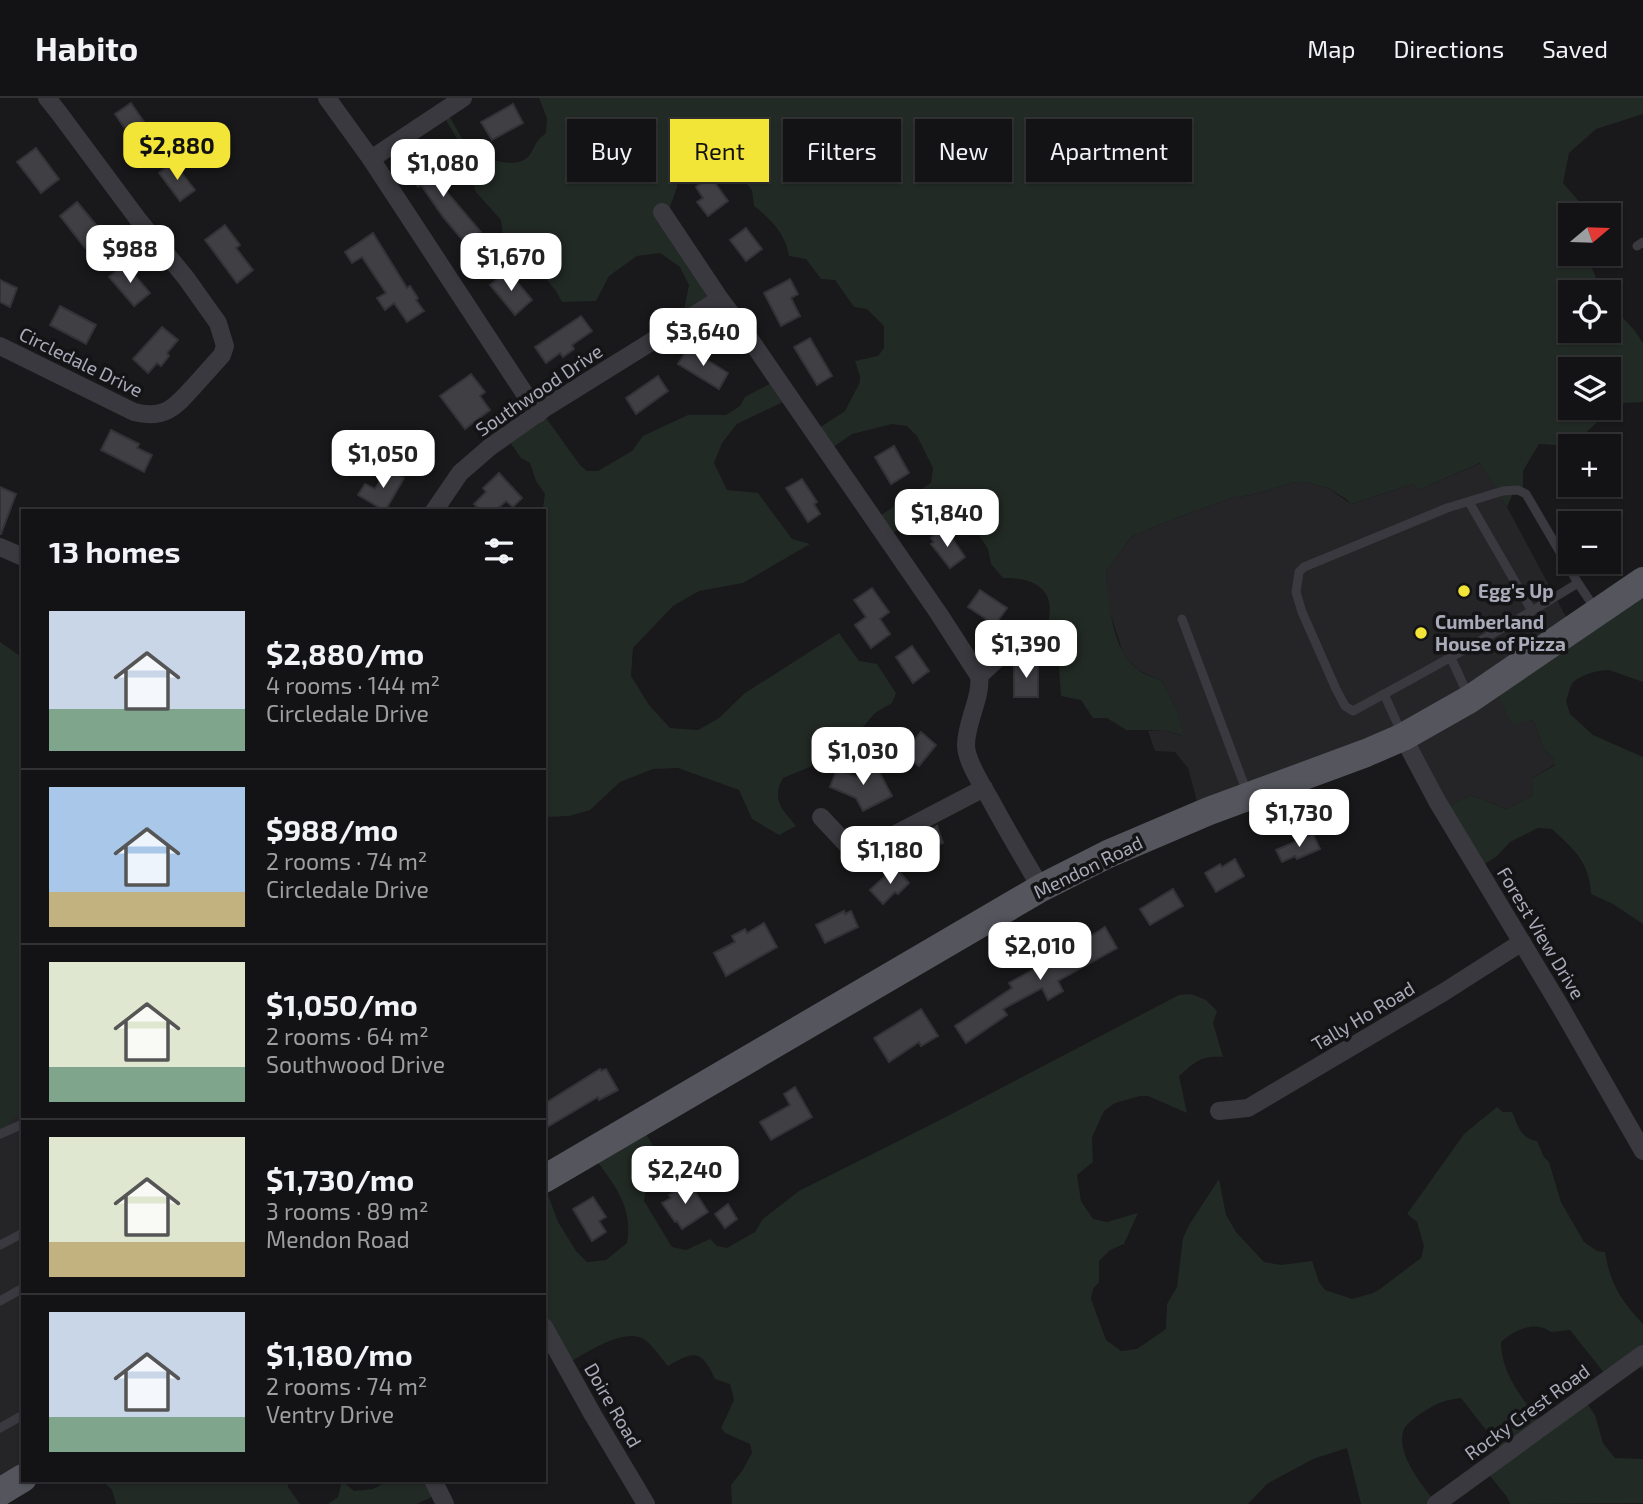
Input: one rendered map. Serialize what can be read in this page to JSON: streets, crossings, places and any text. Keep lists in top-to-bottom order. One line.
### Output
{"streets":{"main road":["Mendon Road"],"street":["Circledale Drive","Southwood Drive","Forest View Drive","Tally Ho Road","Doire Road","Rocky Crest Road"]},"crossings":[["Mendon Road","Forest View Drive"],["Forest View Drive","Tally Ho Road"]],"places":["Egg's Up","Cumberland House of Pizza"],"north":"right","page":{"header":"Habito","nav":["Map","Directions","Saved"],"chip":["Buy","Rent","Filters","New","Apartment"],"price":["$2,880","$1,080","$988","$1,670","$3,640","$1,050","$1,840","$1,390","$1,030","$1,730","$1,180","$2,010","$2,240"],"map_buttons":["+","−"],"heading":"13 homes","list":[{"name":"$2,880/mo","note":"4 rooms · 144 m² · Circledale Drive"},{"name":"$988/mo","note":"2 rooms · 74 m² · Circledale Drive"},{"name":"$1,050/mo","note":"2 rooms · 64 m² · Southwood Drive"},{"name":"$1,730/mo","note":"3 rooms · 89 m² · Mendon Road"},{"name":"$1,180/mo","note":"2 rooms · 74 m² · Ventry Drive"}]}}
